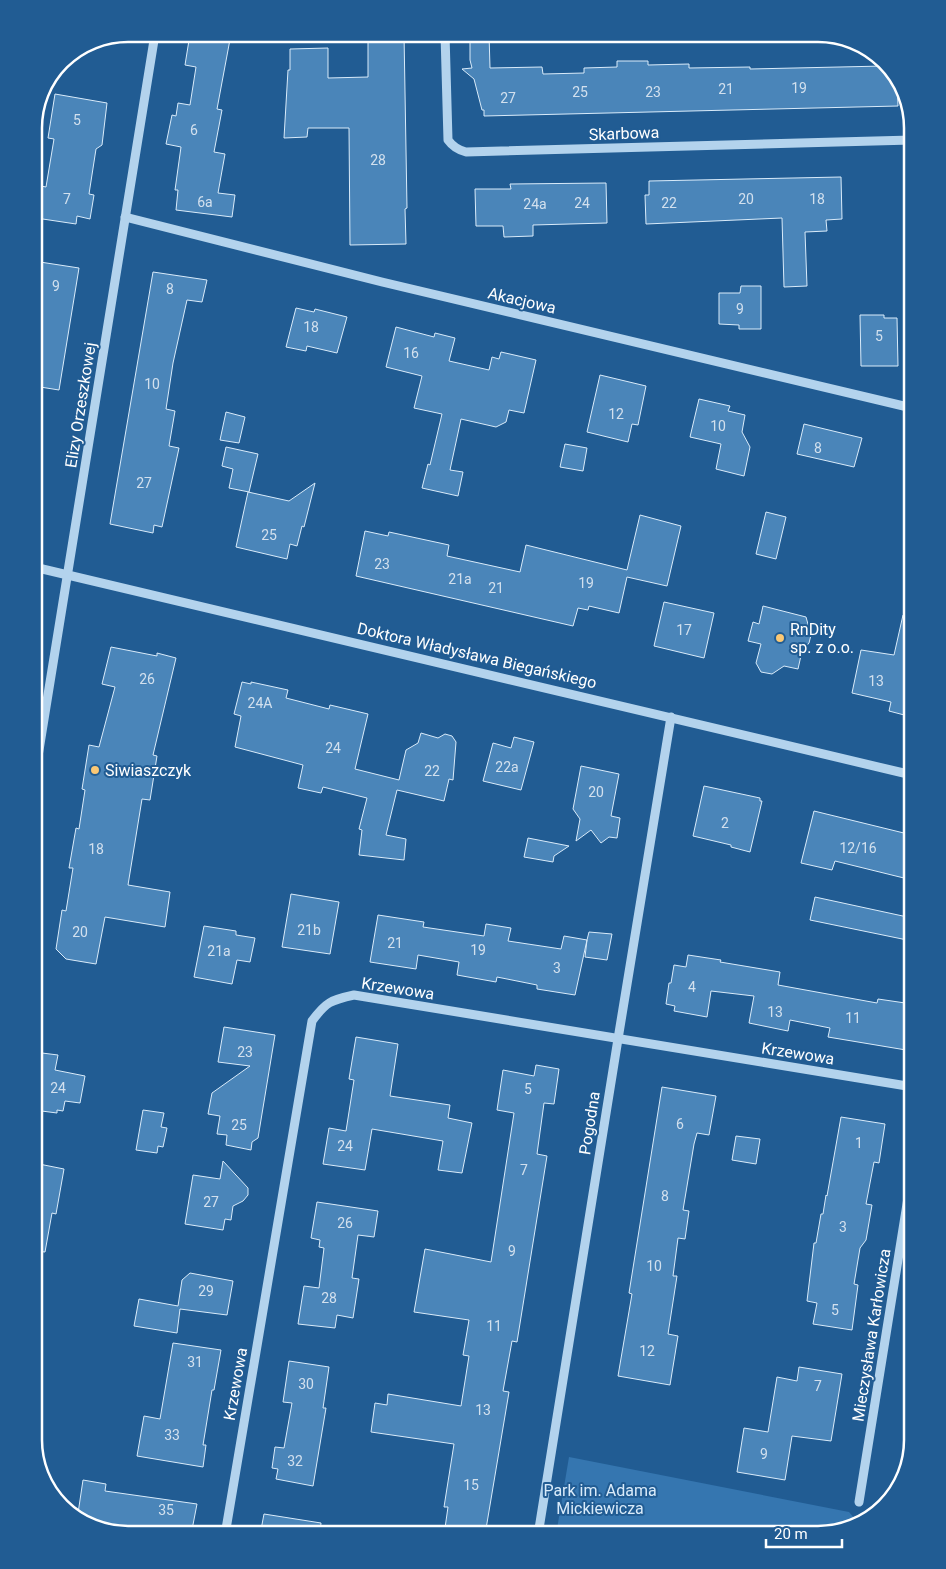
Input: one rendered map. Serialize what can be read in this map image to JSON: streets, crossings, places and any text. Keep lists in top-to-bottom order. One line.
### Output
{"streets":{"street":["Skarbowa","Akacjowa","Elizy Orzeszkowej","Doktora Władysława Biegańskiego","Krzewowa","Pogodna","Mieczysława Karłowicza"]},"crossings":[["Akacjowa","Elizy Orzeszkowej"],["Elizy Orzeszkowej","Doktora Władysława Biegańskiego"],["Doktora Władysława Biegańskiego","Pogodna"],["Krzewowa","Pogodna"]],"parks":["Park im. Adama Mickiewicza"],"places":["RnDity sp. z o.o.","Siwiaszczyk"],"house_numbers":["19","21","25","23","27","5","6","28","7","20","18","6a","24","22","24a","9","8","9","18","5","16","10","12","10","8","27","25","23","21a","19","21","17","26","13","24A","24","22a","22","20","2","12/16","18","21b","20","21","19","21a","3","4","13","11","23","24","5","6","25","1","24","7","8","27","26","3","9","10","29","28","5","11","12","31","30","7","13","33","9","32","15","35"],"scale_bar":"20 m"}
